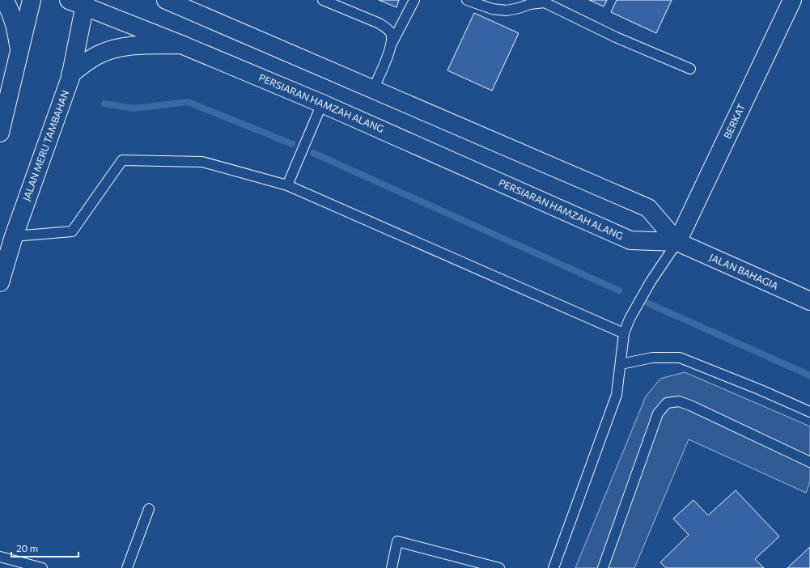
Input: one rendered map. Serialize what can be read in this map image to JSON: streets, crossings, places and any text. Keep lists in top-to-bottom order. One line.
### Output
{"streets":{"main road":["PERSIARAN HAMZAH ALANG","BERKAT","JALAN MERU TAMBAHAN","JALAN BAHAGIA"]},"crossings":[["PERSIARAN HAMZAH ALANG","BERKAT"],["PERSIARAN HAMZAH ALANG","JALAN MERU TAMBAHAN"],["PERSIARAN HAMZAH ALANG","JALAN BAHAGIA"],["BERKAT","JALAN BAHAGIA"]],"scale_bar":"20 m"}
